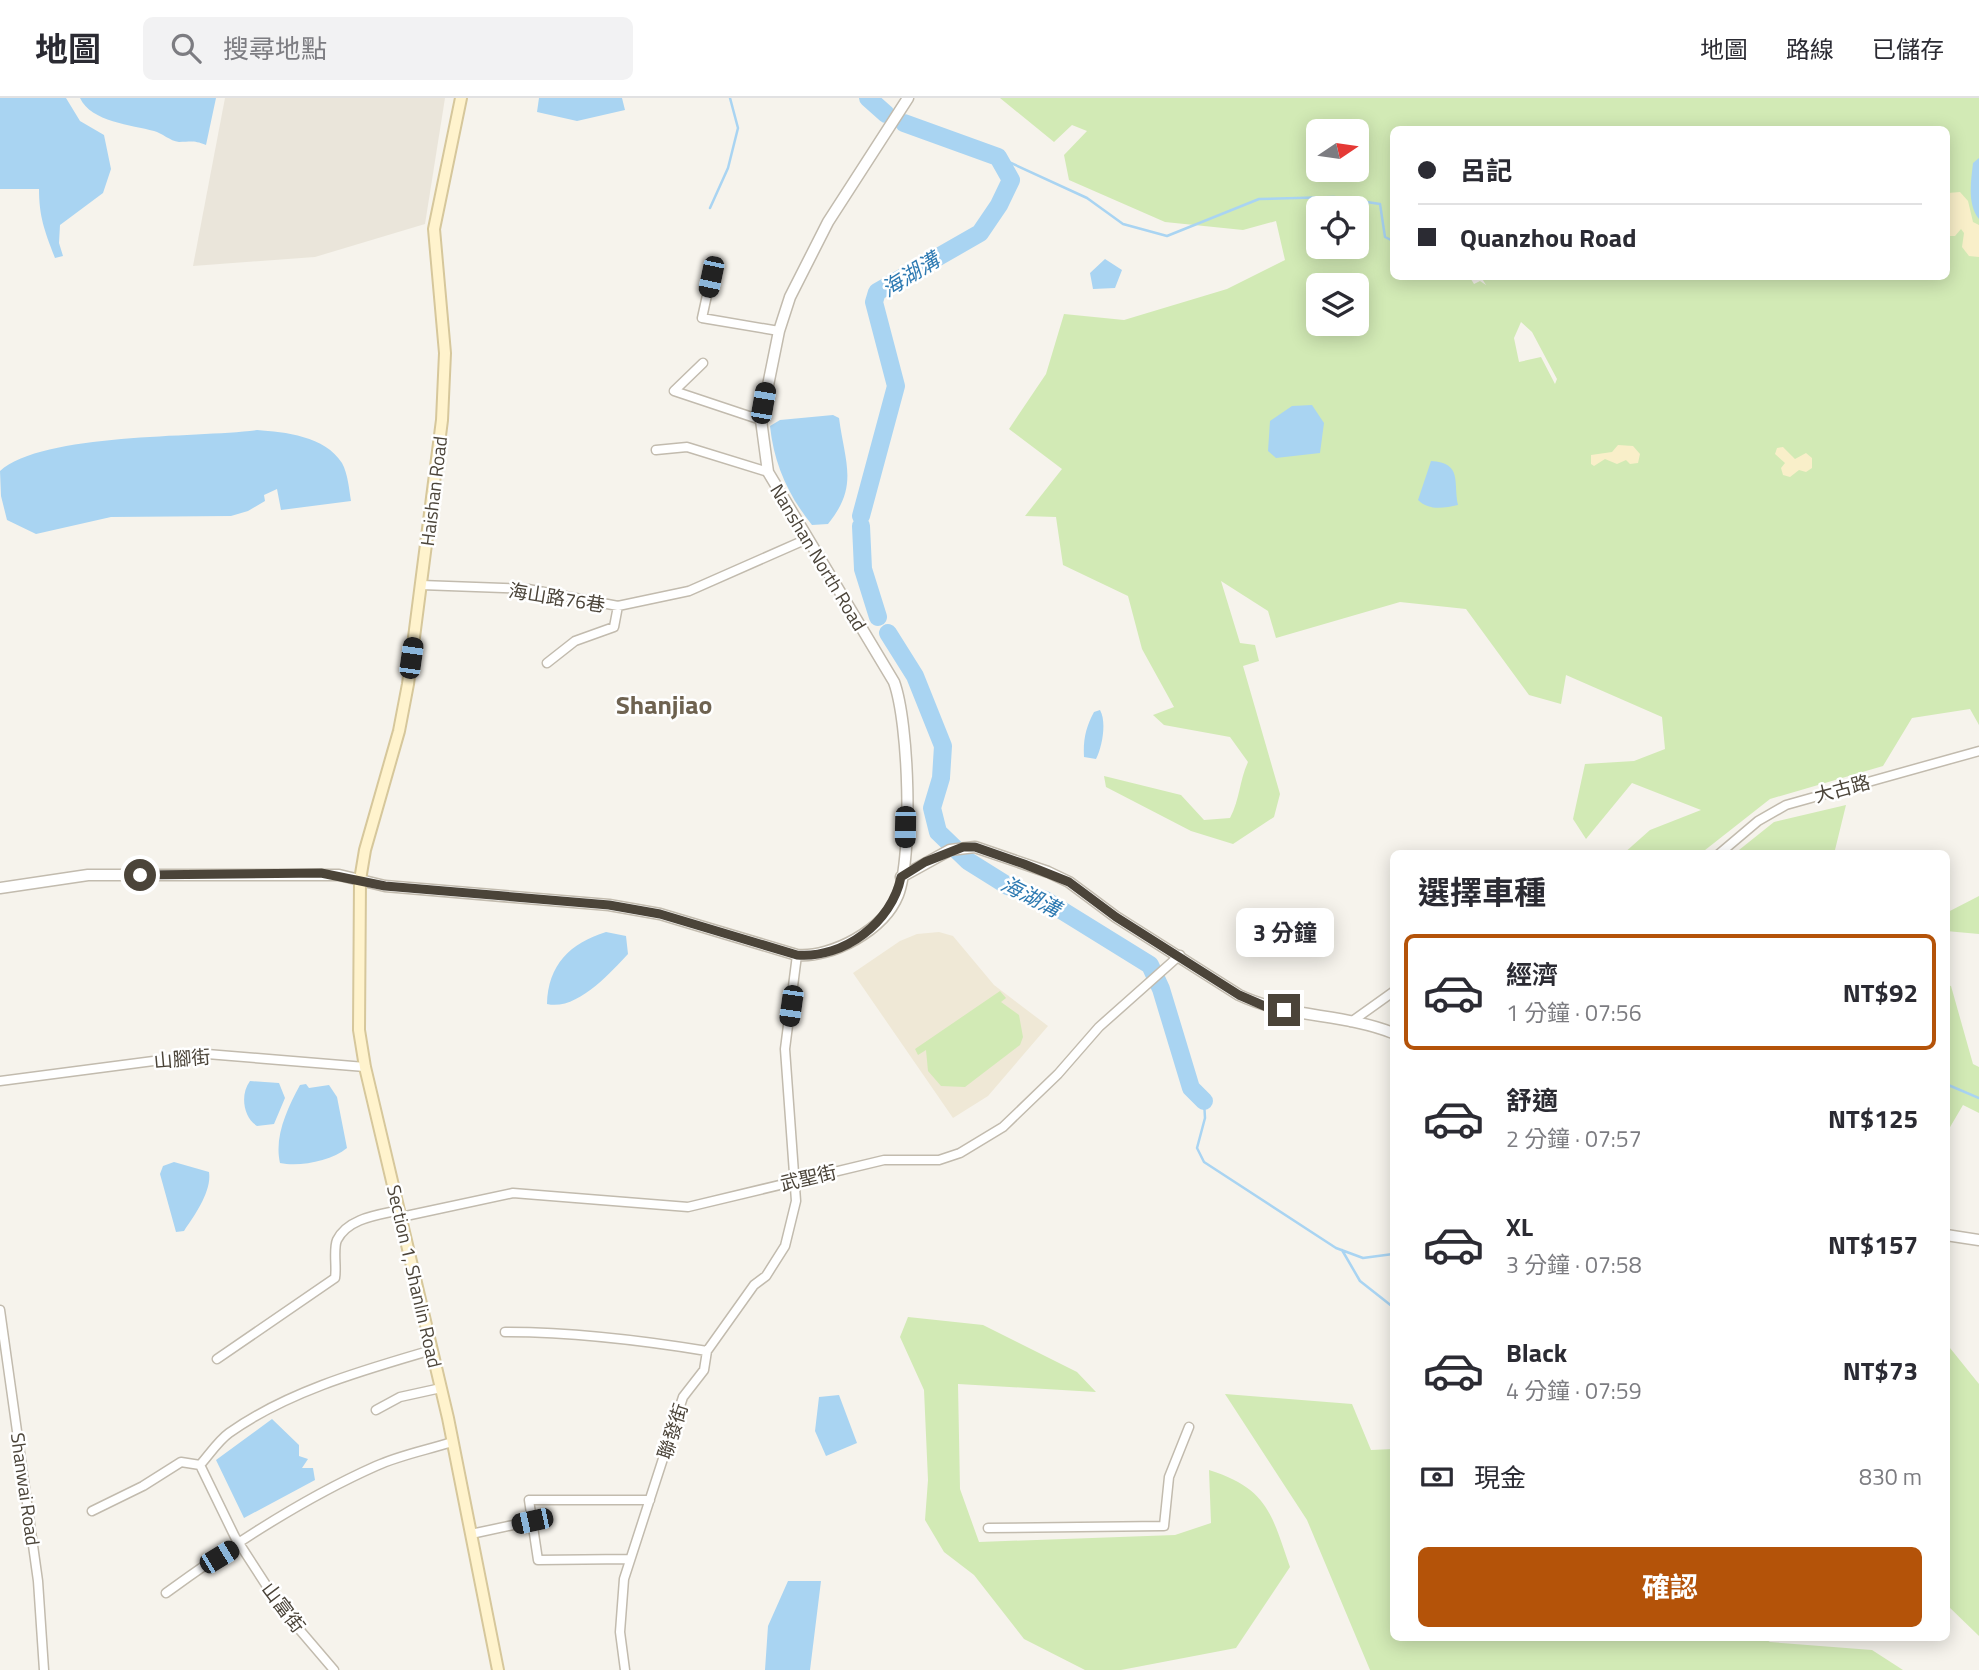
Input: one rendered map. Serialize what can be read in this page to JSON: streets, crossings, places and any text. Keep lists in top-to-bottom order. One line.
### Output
{"streets":{"main road":["Haishan Road","Section 1, Shanlin Road"],"street":["Nanshan North Road","海山路76巷","大古路","山腳街","武聖街","聯發街","Shanwai Road","山富街"]},"crossings":[["Haishan Road","海山路76巷"],["Haishan Road","Section 1, Shanlin Road"],["Nanshan North Road","海山路76巷"],["Nanshan North Road","聯發街"],["山腳街","Section 1, Shanlin Road"],["武聖街","Section 1, Shanlin Road"],["武聖街","聯發街"]],"districts":["Shanjiao"],"water":["海湖溝"],"north":"right","page":{"header":"地圖","search":"搜尋地點","nav":["地圖","路線","已儲存"],"banner":["呂記","Quanzhou Road"],"heading":"選擇車種","bubble":"3 分鐘","list":[{"name":"經濟","note":"1 分鐘 · 07:56","value":"NT$92"},{"name":"舒適","note":"2 分鐘 · 07:57","value":"NT$125"},{"name":"XL","note":"3 分鐘 · 07:58","value":"NT$157"},{"name":"Black","note":"4 分鐘 · 07:59","value":"NT$73"}],"pay":["現金","830 m"],"buttons":"確認"}}
